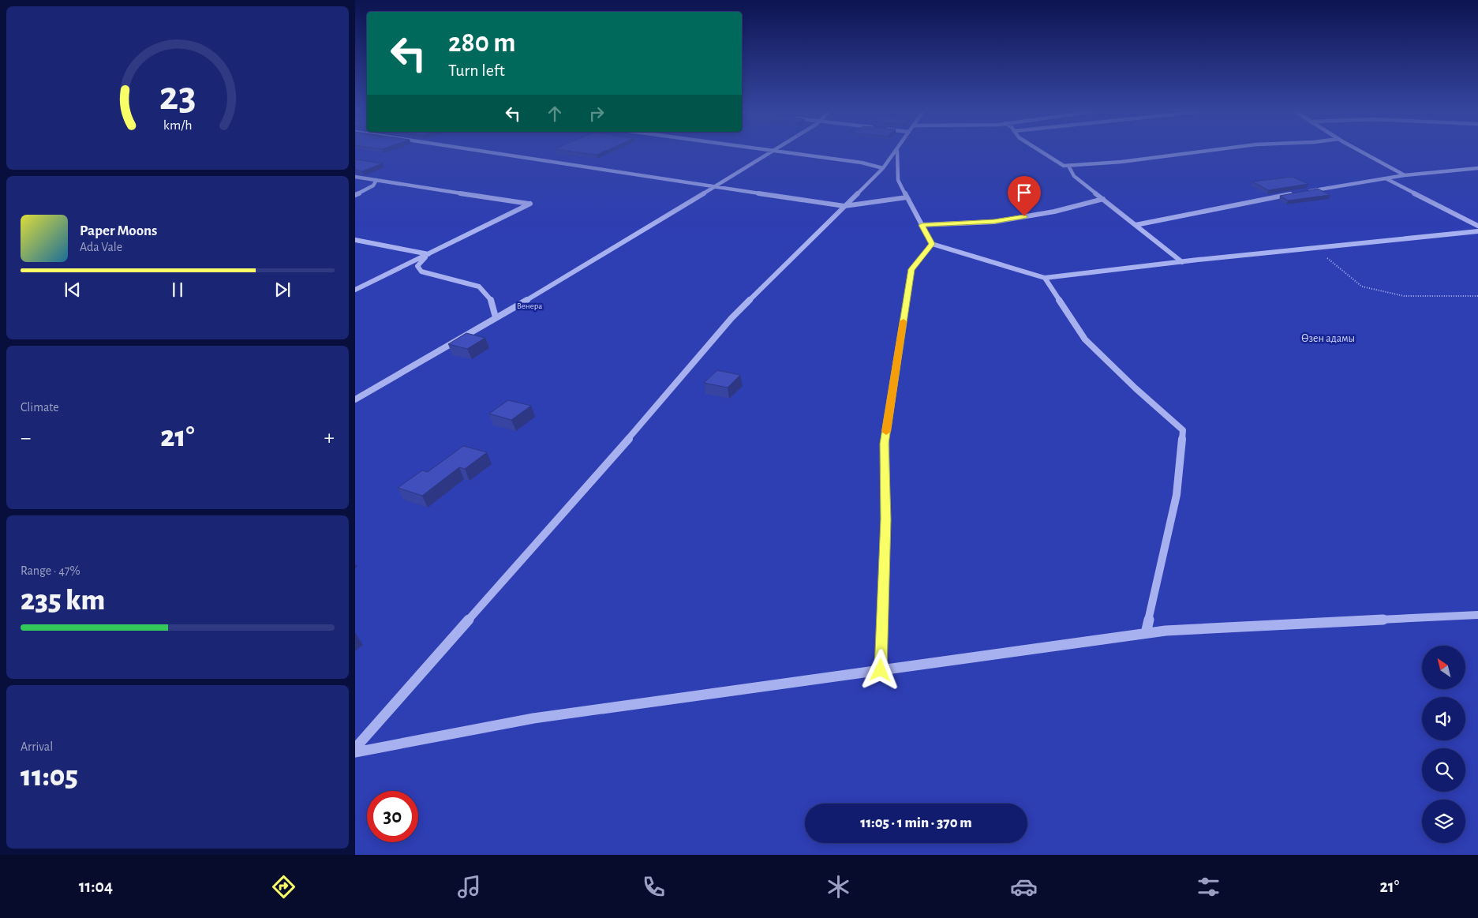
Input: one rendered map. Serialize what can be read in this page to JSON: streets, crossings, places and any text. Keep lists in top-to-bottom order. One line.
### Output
{"parks":["Венера","Өзен адамы"],"north":"top left","page":{"turn":["280 m","Turn left"],"song":["Paper Moons","Ada Vale"],"tile":["Climate",["Range · 47%","235 km"],["Arrival","11:05"]],"heat":["−","21°","+"],"limit":"30","trip":"11:05 · 1 min · 370 m","tabs":["11:04","21°"],"gauge":["23","km/h"]}}
